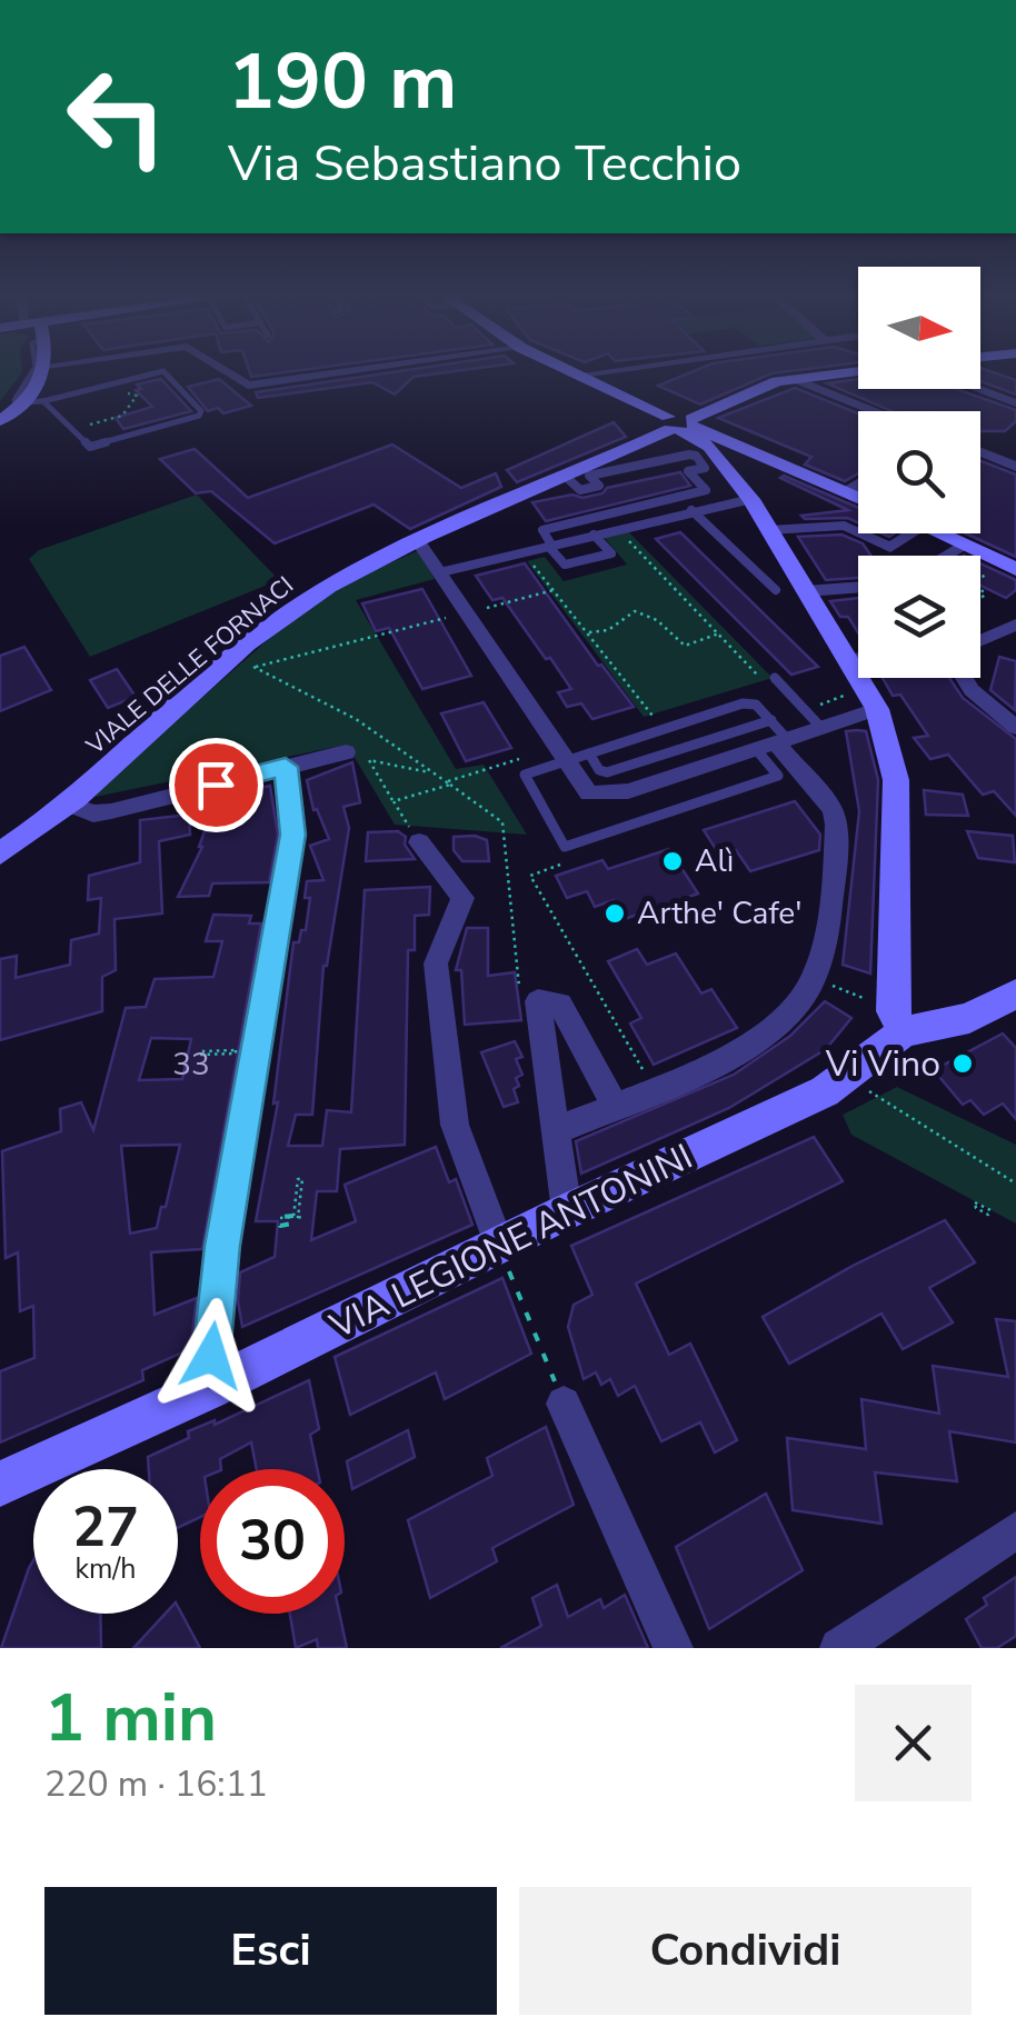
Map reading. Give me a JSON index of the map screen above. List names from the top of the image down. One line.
{"streets":{"street":["VIALE DELLE FORNACI","VIA LEGIONE ANTONINI"]},"places":["Alì","Arthe' Cafe'","Vi Vino"],"house_numbers":["33"],"north":"right","page":{"turn":["190 m","Via Sebastiano Tecchio"],"speed":"27 km/h","limit":"30","heading":["1 min","220 m · 16:11"],"buttons":["Esci","Condividi"]}}
